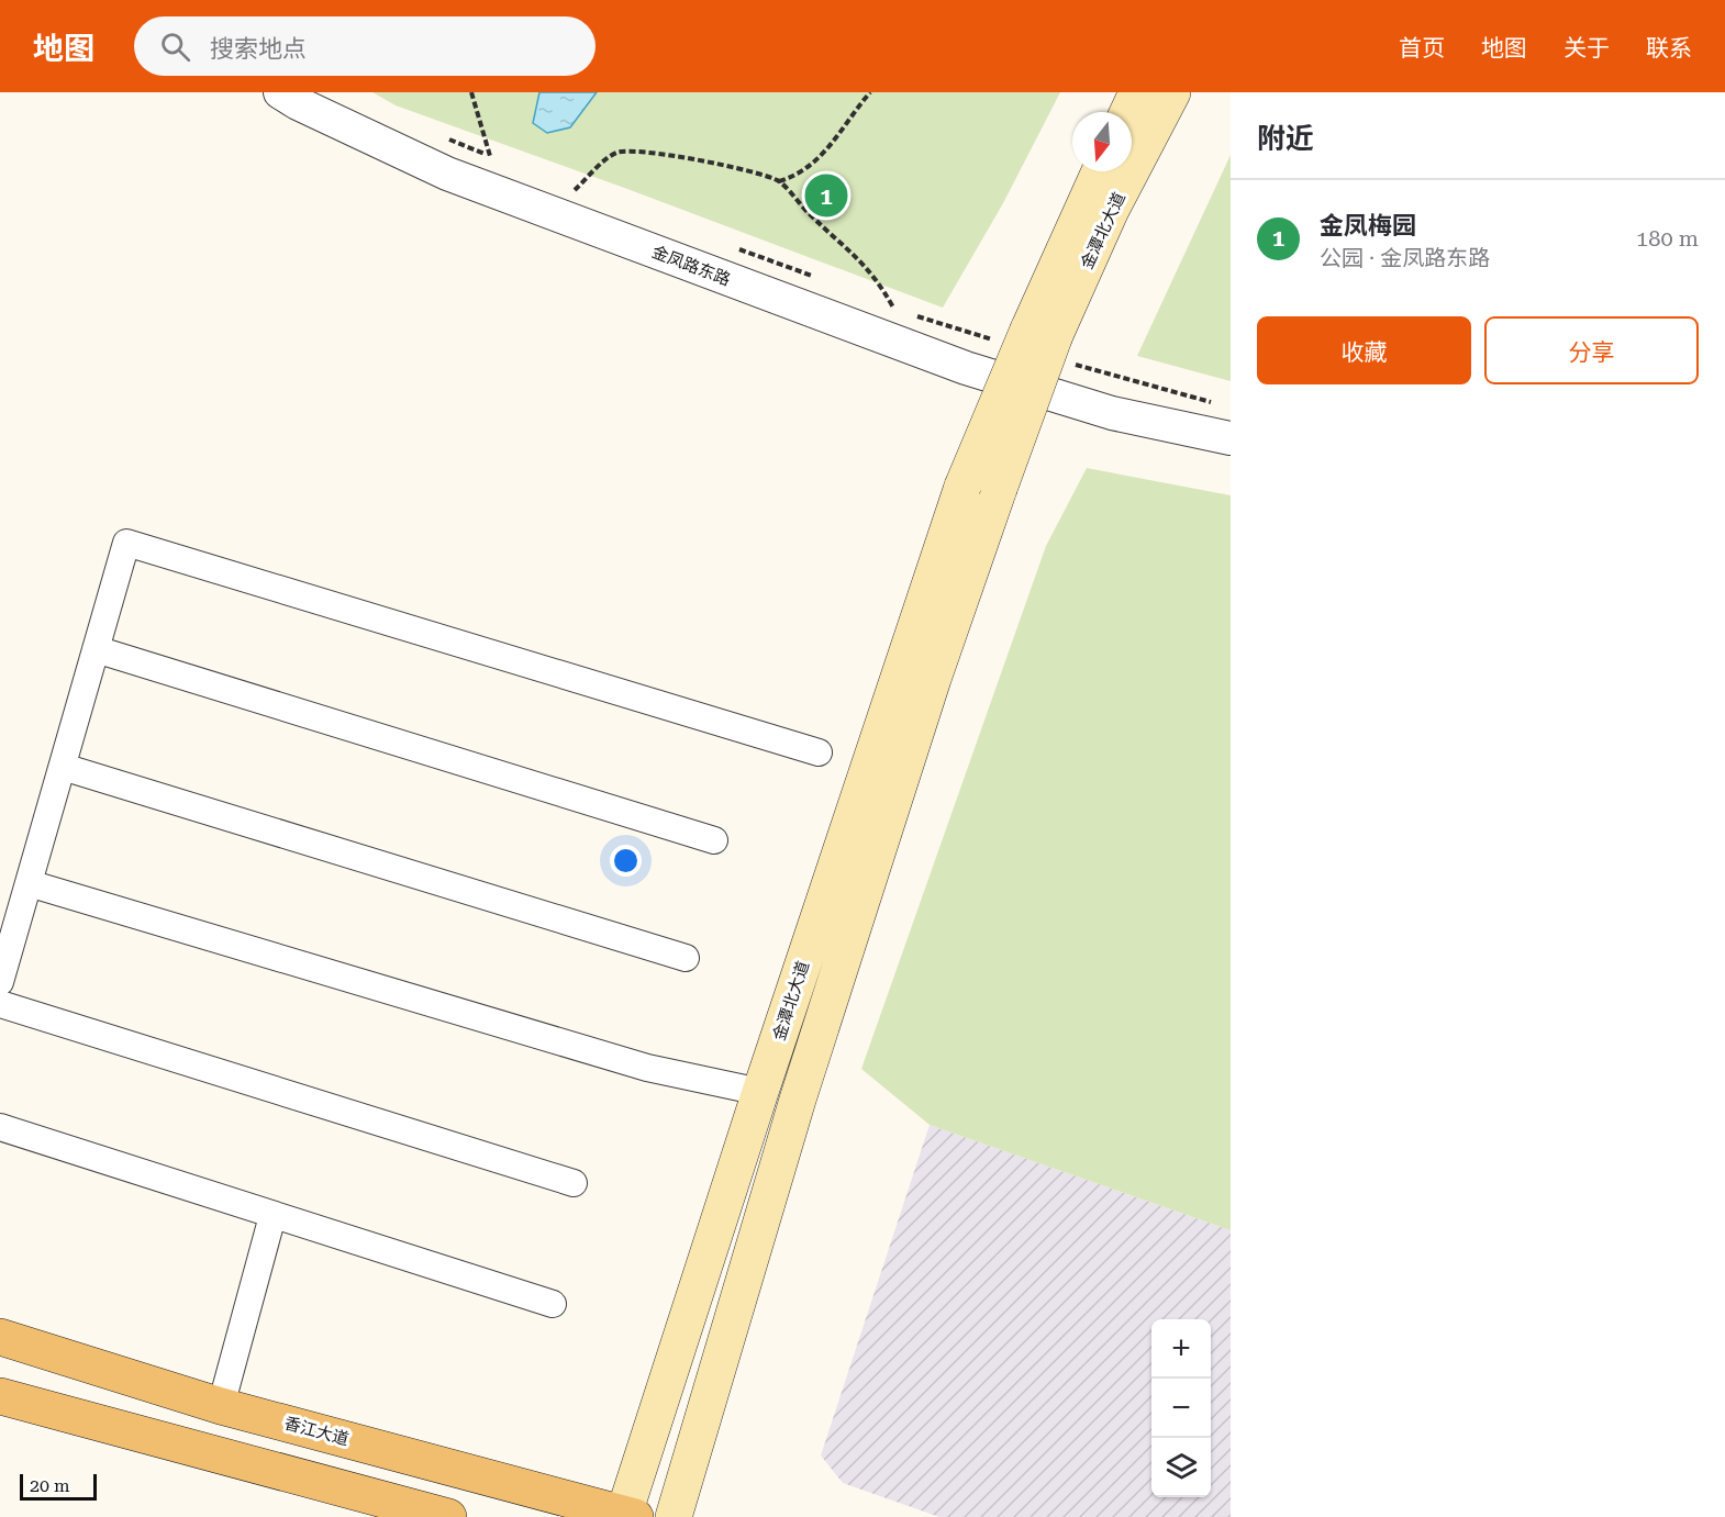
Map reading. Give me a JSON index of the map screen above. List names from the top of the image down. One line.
{"streets":{"main road":["金潭北大道","香江大道"],"street":["金凤路东路"]},"crossings":[["金潭北大道","香江大道"]],"scale_bar":"20 m","north":"bottom","page":{"header":"地图","search":"搜索地点","nav":["首页","地图","关于","联系"],"heading":"附近","pins":"1","list":[{"mark":"1","name":"金凤梅园","note":"公园 · 金凤路东路","value":"180 m"}],"buttons":["收藏","分享"],"map_buttons":["+","−"],"scale":"20 m"}}
